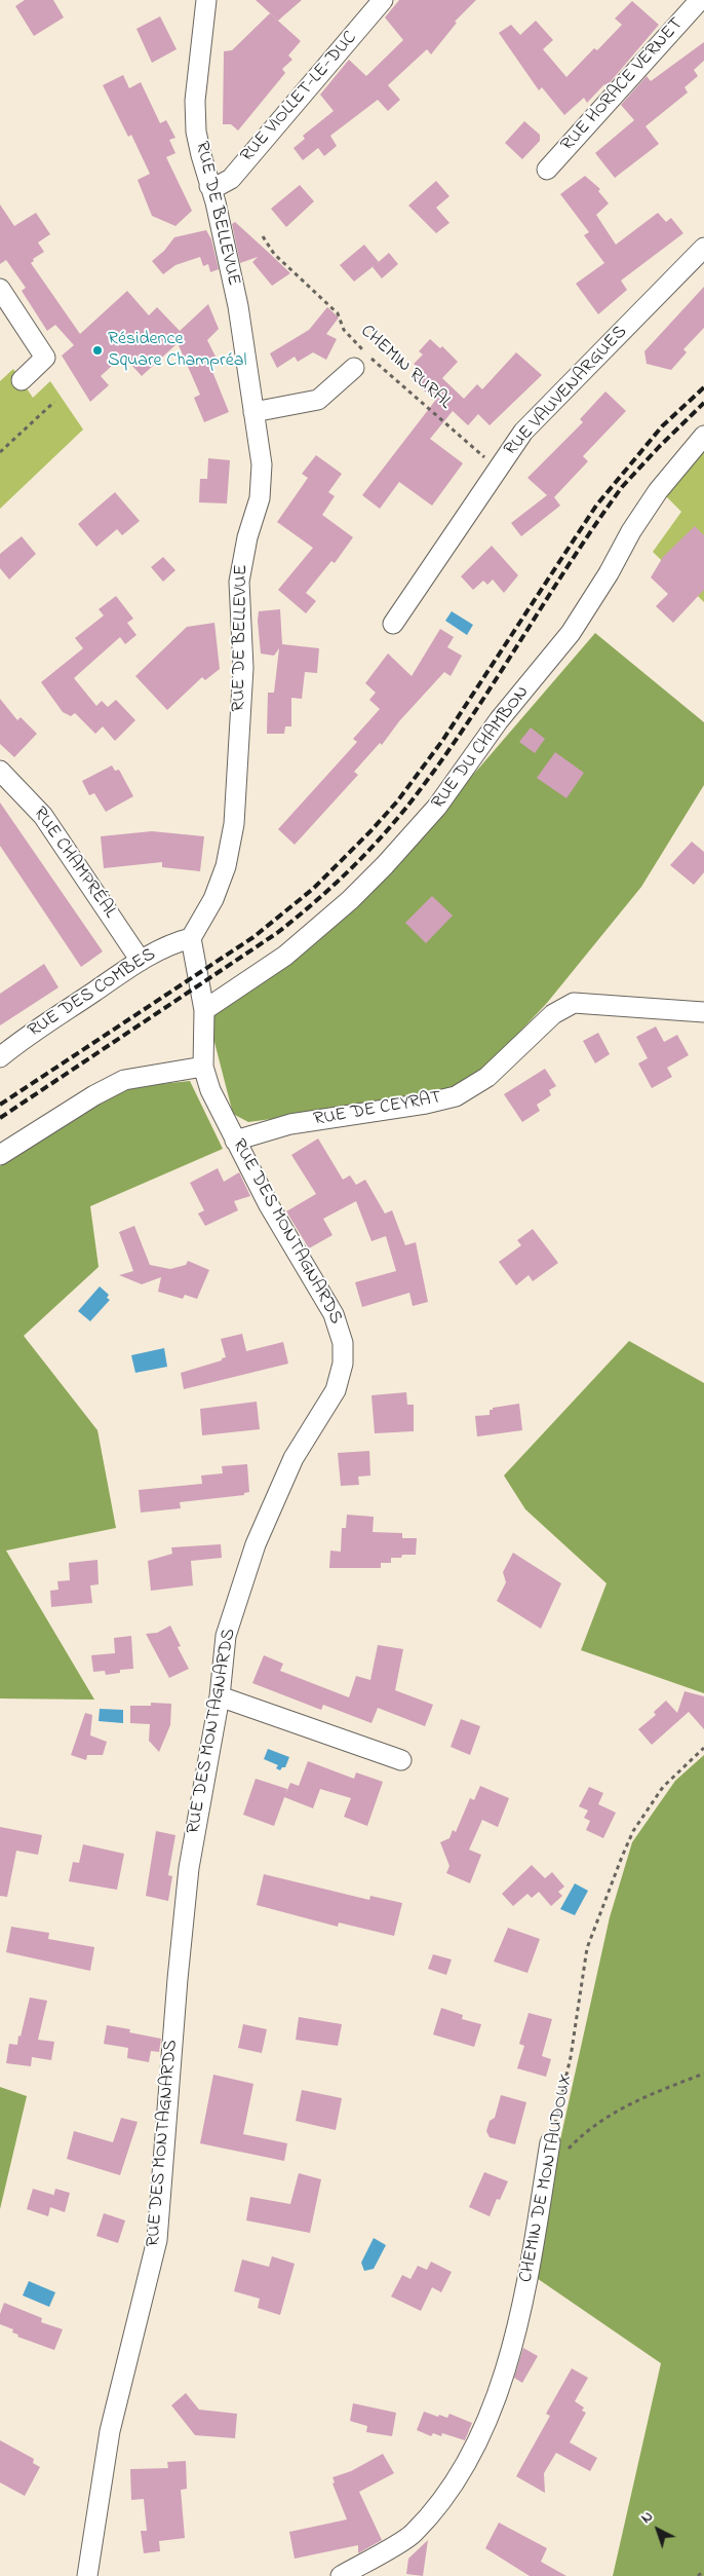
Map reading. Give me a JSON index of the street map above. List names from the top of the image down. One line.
{"streets":{"street":["RUE HORACE VERNET","RUE VIOLLET-LE-DUC","RUE DE BELLEVUE","RUE VAUVENARGUES","RUE DU CHAMBON","RUE CHAMPRÉAL","RUE DES COMBES","RUE DE CEYRAT","RUE DES MONTAGNARDS","CHEMIN DE MONTAUDOUX"],"path":["CHEMIN RURAL"]},"crossings":[["RUE VIOLLET-LE-DUC","RUE DE BELLEVUE"],["RUE DE BELLEVUE","RUE DES COMBES"],["RUE DE BELLEVUE","RUE DES MONTAGNARDS"],["CHEMIN RURAL","RUE VAUVENARGUES"],["RUE DU CHAMBON","RUE DES MONTAGNARDS"],["RUE CHAMPRÉAL","RUE DES COMBES"],["RUE DES COMBES","RUE DES MONTAGNARDS"],["RUE DE CEYRAT","RUE DES MONTAGNARDS"]],"places":["Résidence Square Champréal"],"north":"top left"}
